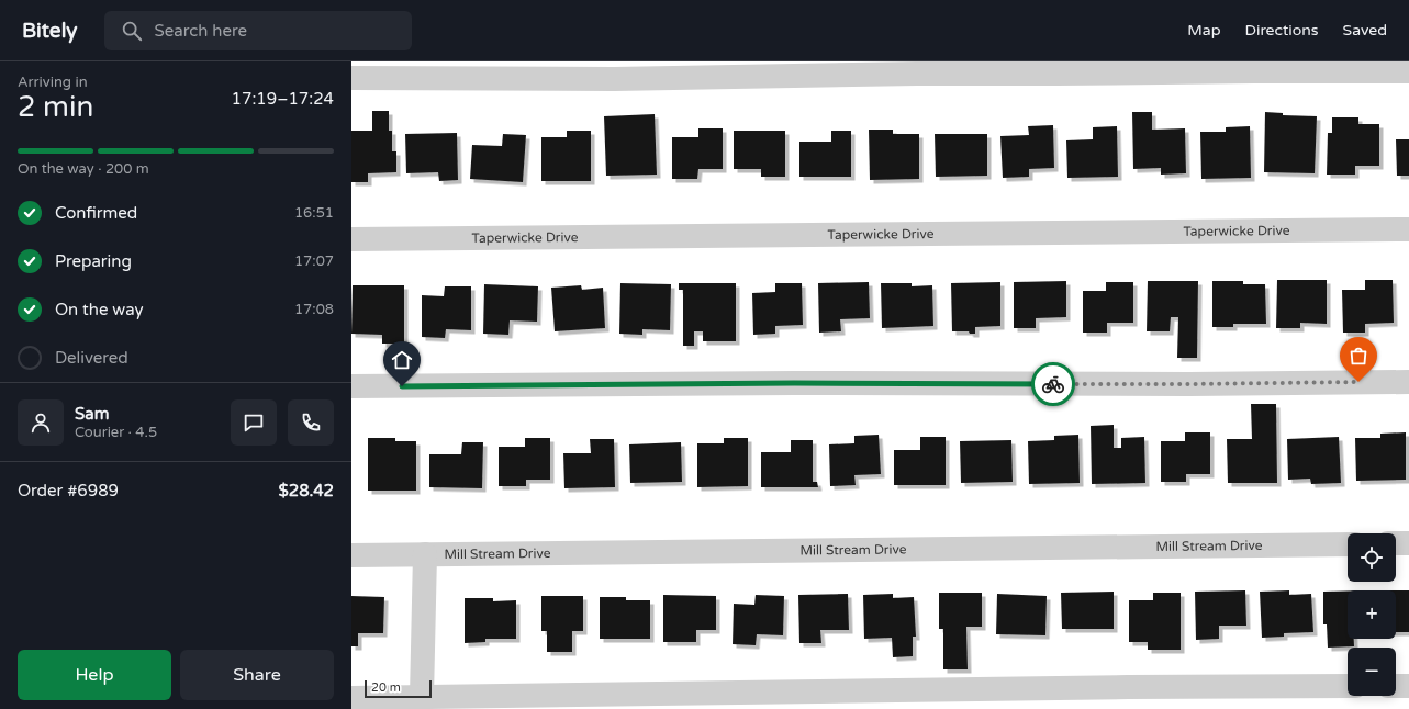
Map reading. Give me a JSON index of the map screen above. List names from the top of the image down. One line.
{"streets":{"street":["Taperwicke Drive","Mill Stream Drive"]},"scale_bar":"20 m","page":{"header":"Bitely","search":"Search here","nav":["Map","Directions","Saved"],"heading":["2 min","Arriving in","17:19–17:24"],"panel":["Sam","Courier · 4.5","Order #6989","$28.42"],"bar":"On the way · 200 m","list":[["Confirmed","16:51"],["Preparing","17:07"],["On the way","17:08"],"Delivered"],"map_buttons":["+","−"],"buttons":["Help","Share"],"scale":"20 m"}}
